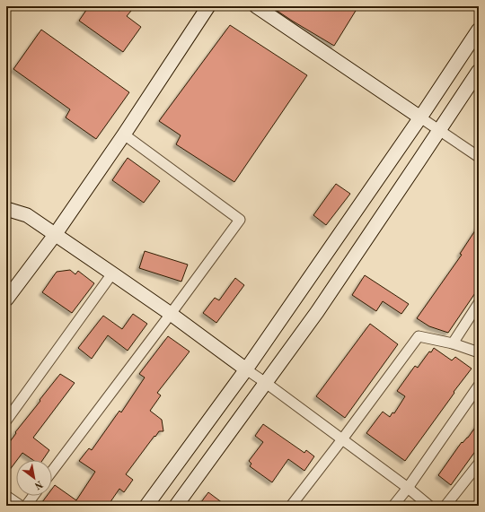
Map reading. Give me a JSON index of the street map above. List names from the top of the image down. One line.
{"north":"bottom right"}
